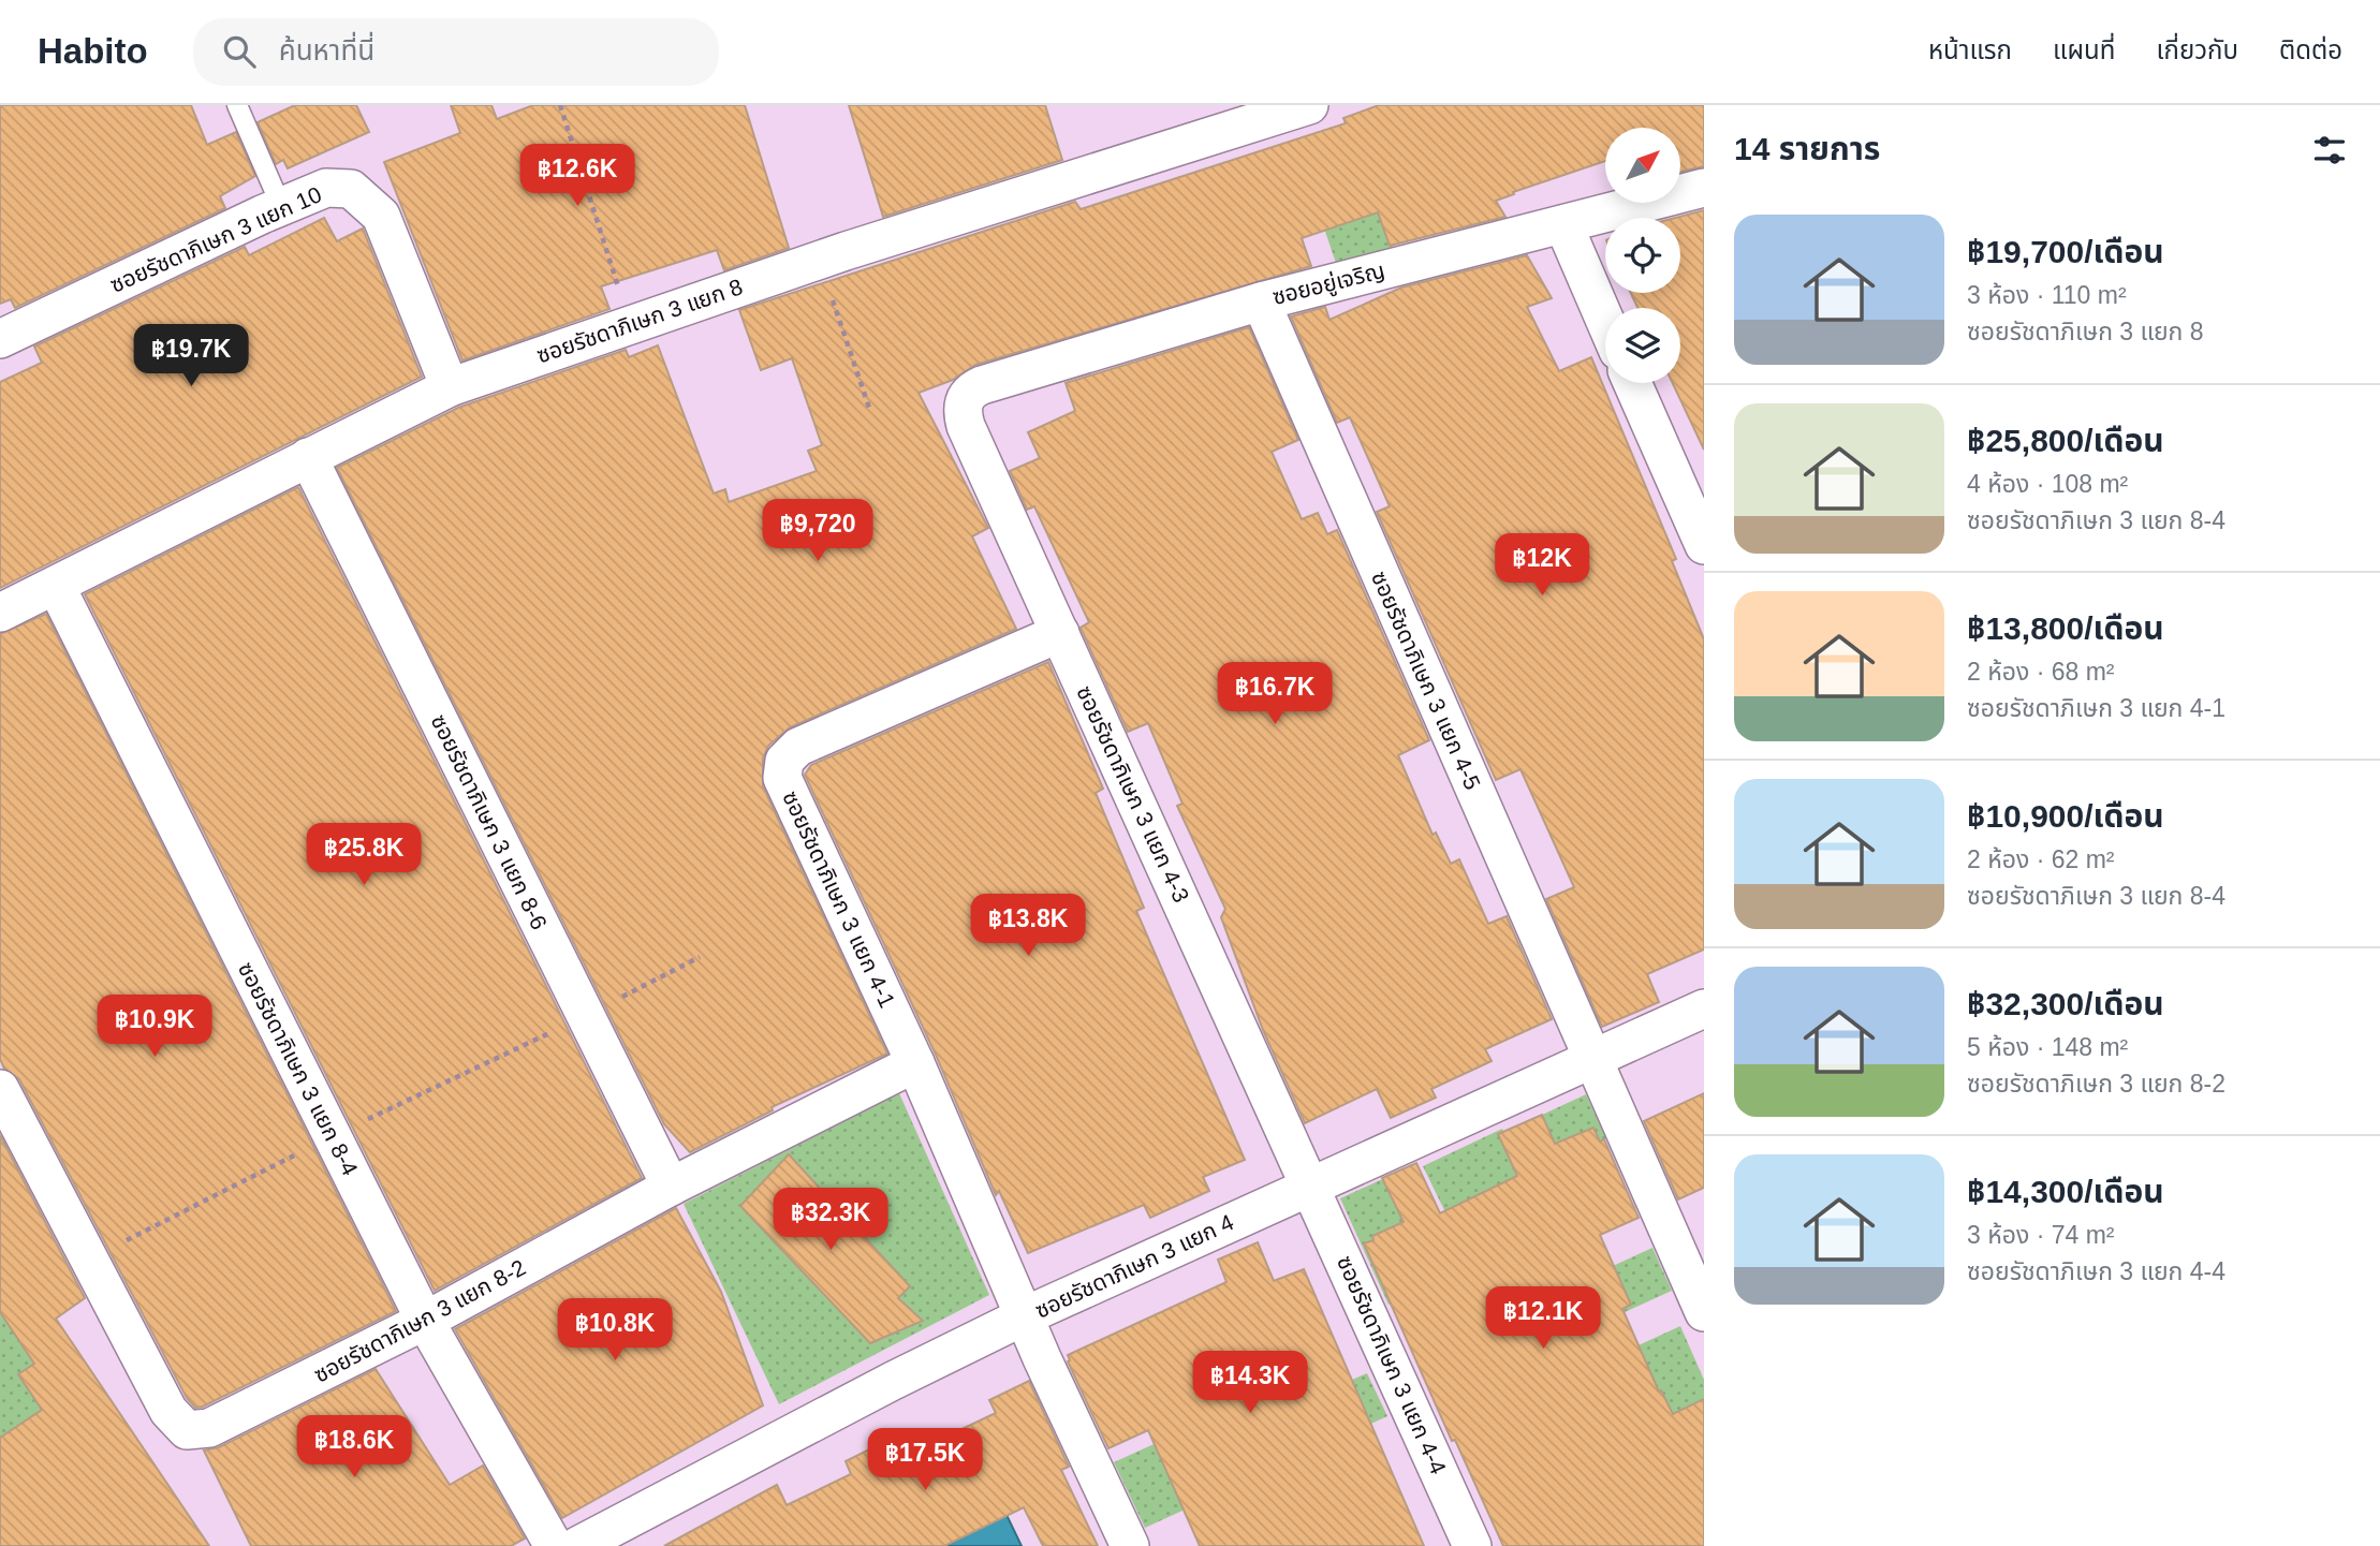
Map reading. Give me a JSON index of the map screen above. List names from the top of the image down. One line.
{"streets":{"street":["ซอยรัชดาภิเษก 3 แยก 10","ซอยอยู่เจริญ","ซอยรัชดาภิเษก 3 แยก 8","ซอยรัชดาภิเษก 3 แยก 4-5","ซอยรัชดาภิเษก 3 แยก 4-3","ซอยรัชดาภิเษก 3 แยก 8-6","ซอยรัชดาภิเษก 3 แยก 4-1","ซอยรัชดาภิเษก 3 แยก 8-4","ซอยรัชดาภิเษก 3 แยก 4","ซอยรัชดาภิเษก 3 แยก 8-2","ซอยรัชดาภิเษก 3 แยก 4-4"]},"crossings":[["ซอยรัชดาภิเษก 3 แยก 10","ซอยรัชดาภิเษก 3 แยก 8"],["ซอยอยู่เจริญ","ซอยรัชดาภิเษก 3 แยก 4-5"],["ซอยอยู่เจริญ","ซอยรัชดาภิเษก 3 แยก 4-3"],["ซอยรัชดาภิเษก 3 แยก 8","ซอยรัชดาภิเษก 3 แยก 8-6"],["ซอยรัชดาภิเษก 3 แยก 8","ซอยรัชดาภิเษก 3 แยก 8-4"],["ซอยรัชดาภิเษก 3 แยก 4-5","ซอยรัชดาภิเษก 3 แยก 4"],["ซอยรัชดาภิเษก 3 แยก 4-3","ซอยรัชดาภิเษก 3 แยก 4-1"],["ซอยรัชดาภิเษก 3 แยก 4-3","ซอยรัชดาภิเษก 3 แยก 4"],["ซอยรัชดาภิเษก 3 แยก 4-3","ซอยรัชดาภิเษก 3 แยก 4-4"],["ซอยรัชดาภิเษก 3 แยก 8-6","ซอยรัชดาภิเษก 3 แยก 8-2"],["ซอยรัชดาภิเษก 3 แยก 4-1","ซอยรัชดาภิเษก 3 แยก 4"],["ซอยรัชดาภิเษก 3 แยก 4-1","ซอยรัชดาภิเษก 3 แยก 8-2"],["ซอยรัชดาภิเษก 3 แยก 8-4","ซอยรัชดาภิเษก 3 แยก 8-2"],["ซอยรัชดาภิเษก 3 แยก 4","ซอยรัชดาภิเษก 3 แยก 4-4"]],"north":"top right","page":{"header":"Habito","search":"ค้นหาที่นี่","nav":["หน้าแรก","แผนที่","เกี่ยวกับ","ติดต่อ"],"heading":"14 รายการ","price":["฿12.6K","฿19.7K","฿9,720","฿12K","฿16.7K","฿25.8K","฿13.8K","฿10.9K","฿32.3K","฿12.1K","฿10.8K","฿14.3K","฿18.6K","฿17.5K"],"list":[{"name":"฿19,700/เดือน","note":"3 ห้อง · 110 m² · ซอยรัชดาภิเษก 3 แยก 8"},{"name":"฿25,800/เดือน","note":"4 ห้อง · 108 m² · ซอยรัชดาภิเษก 3 แยก 8-4"},{"name":"฿13,800/เดือน","note":"2 ห้อง · 68 m² · ซอยรัชดาภิเษก 3 แยก 4-1"},{"name":"฿10,900/เดือน","note":"2 ห้อง · 62 m² · ซอยรัชดาภิเษก 3 แยก 8-4"},{"name":"฿32,300/เดือน","note":"5 ห้อง · 148 m² · ซอยรัชดาภิเษก 3 แยก 8-2"},{"name":"฿14,300/เดือน","note":"3 ห้อง · 74 m² · ซอยรัชดาภิเษก 3 แยก 4-4"}]}}
